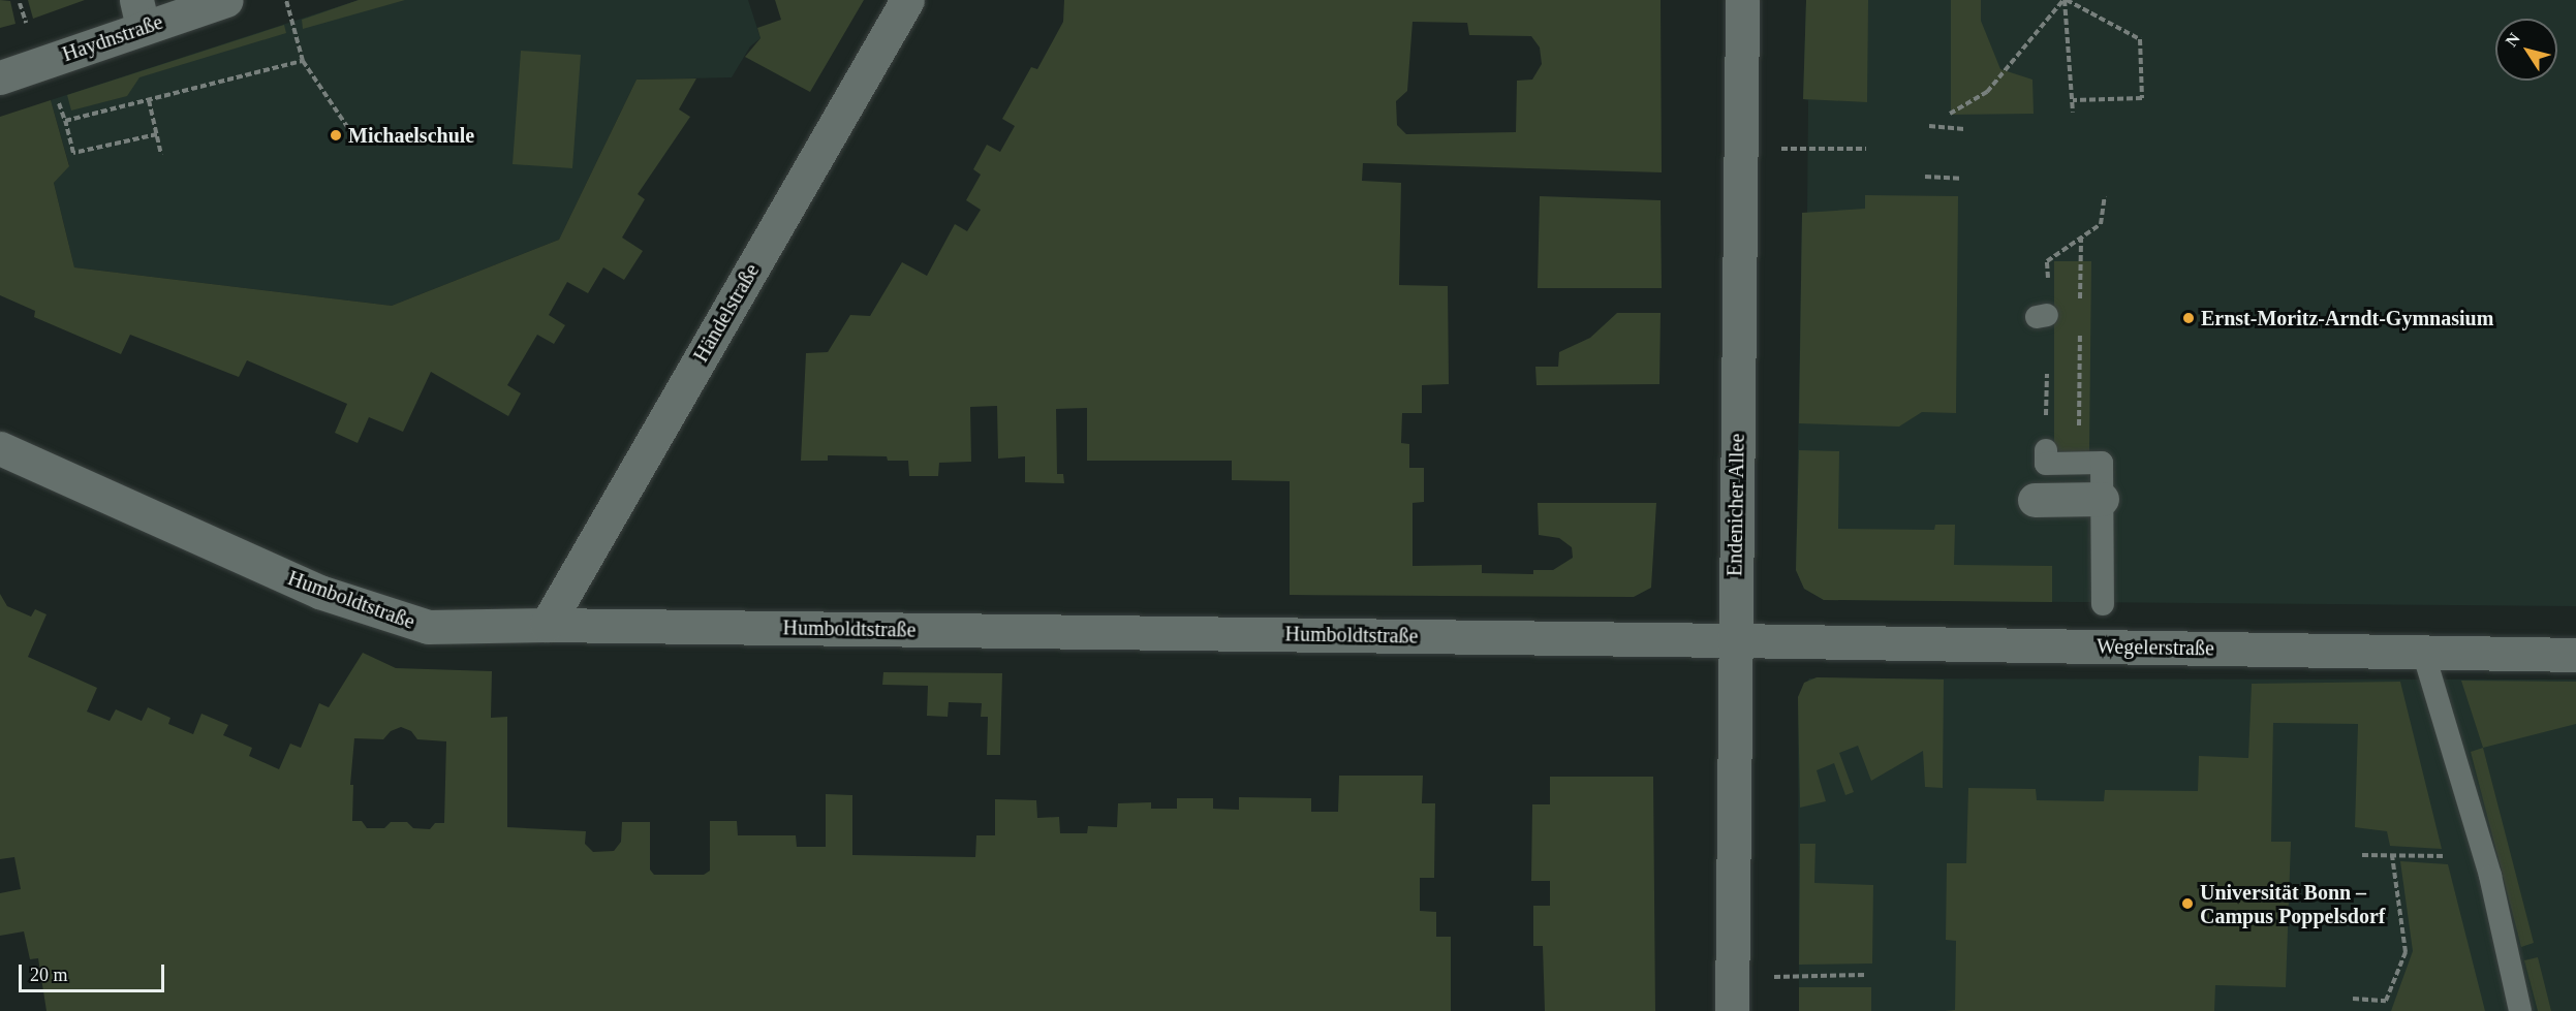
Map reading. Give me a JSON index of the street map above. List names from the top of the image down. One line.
{"streets":{"street":["Haydnstraße","Händelstraße","Endenicher Allee","Humboldtstraße","Wegelerstraße"]},"crossings":[["Händelstraße","Humboldtstraße"],["Endenicher Allee","Humboldtstraße"],["Endenicher Allee","Wegelerstraße"],["Humboldtstraße","Wegelerstraße"]],"places":["Michaelschule","Ernst-Moritz-Arndt-Gymnasium","Universität Bonn – Campus Poppelsdorf"],"scale_bar":"20 m","north":"top left"}
